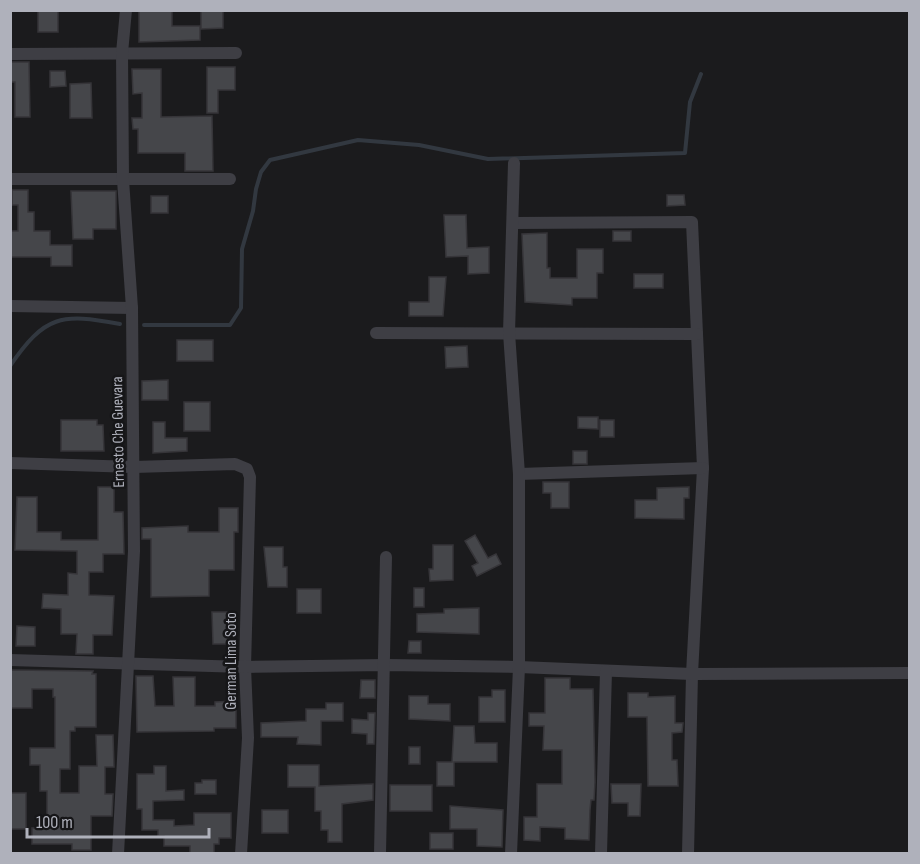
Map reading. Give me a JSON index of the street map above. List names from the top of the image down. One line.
{"streets":{"street":["Ernesto Che Guevara","German Lima Soto"]},"crossings":[["Ernesto Che Guevara","German Lima Soto"]],"scale_bar":"100 m"}
